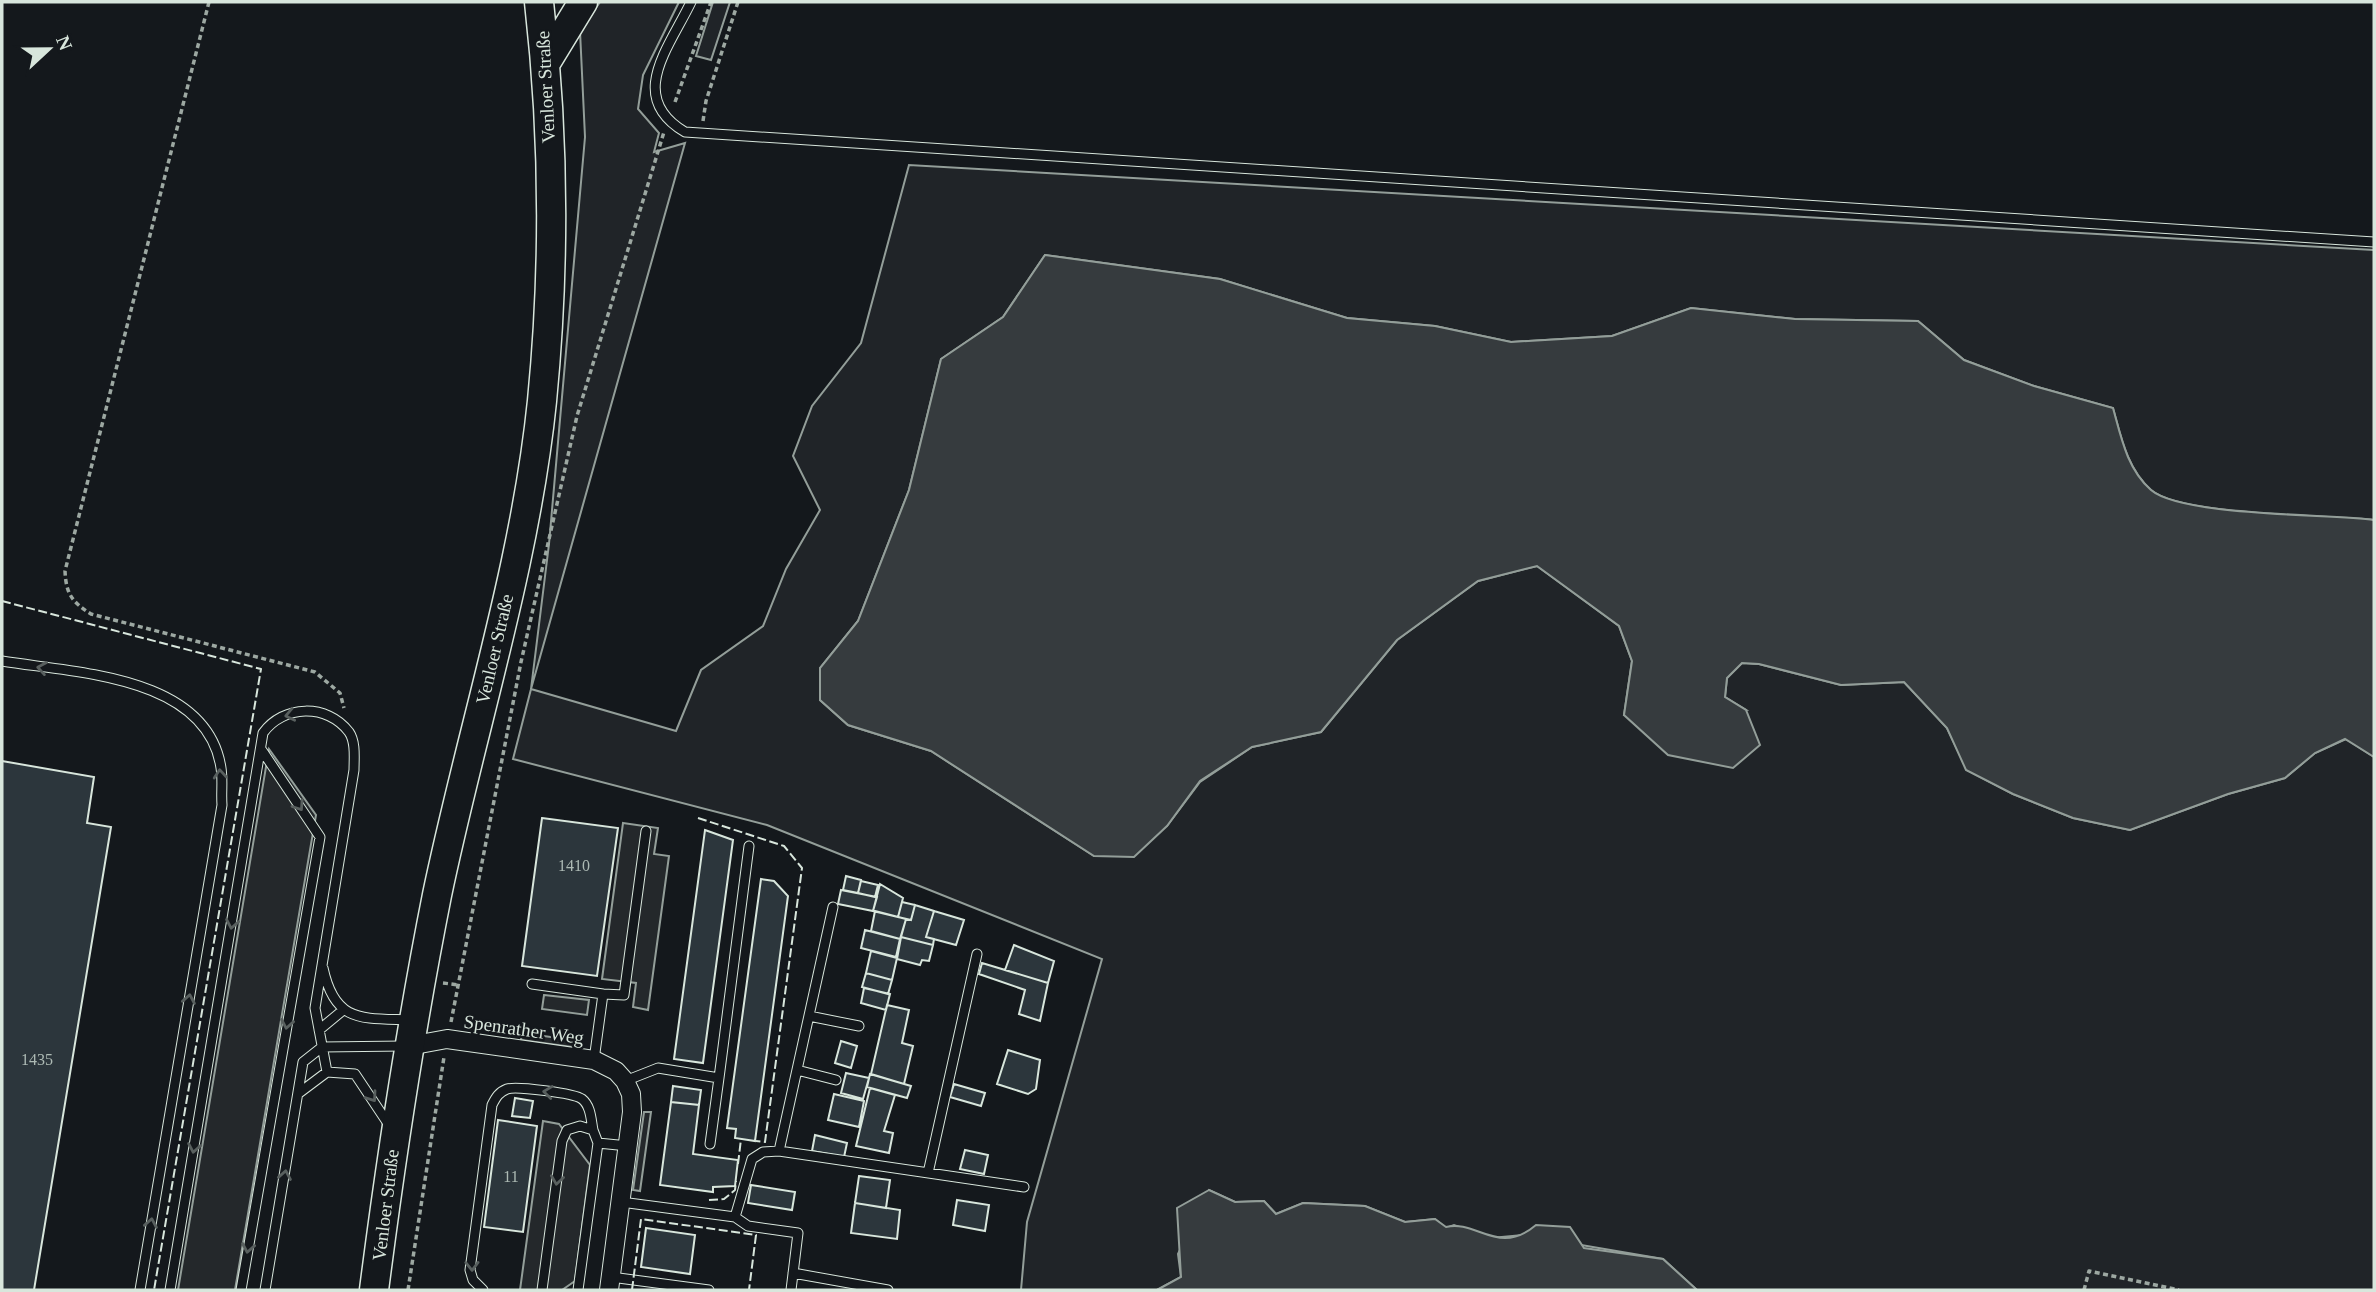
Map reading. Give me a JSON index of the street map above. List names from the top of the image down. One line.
{"streets":{"main road":["Venloer Straße"],"street":["Spenrather Weg"]},"crossings":[["Venloer Straße","Spenrather Weg"]],"house_numbers":["1410","1435","11"],"north":"right"}
